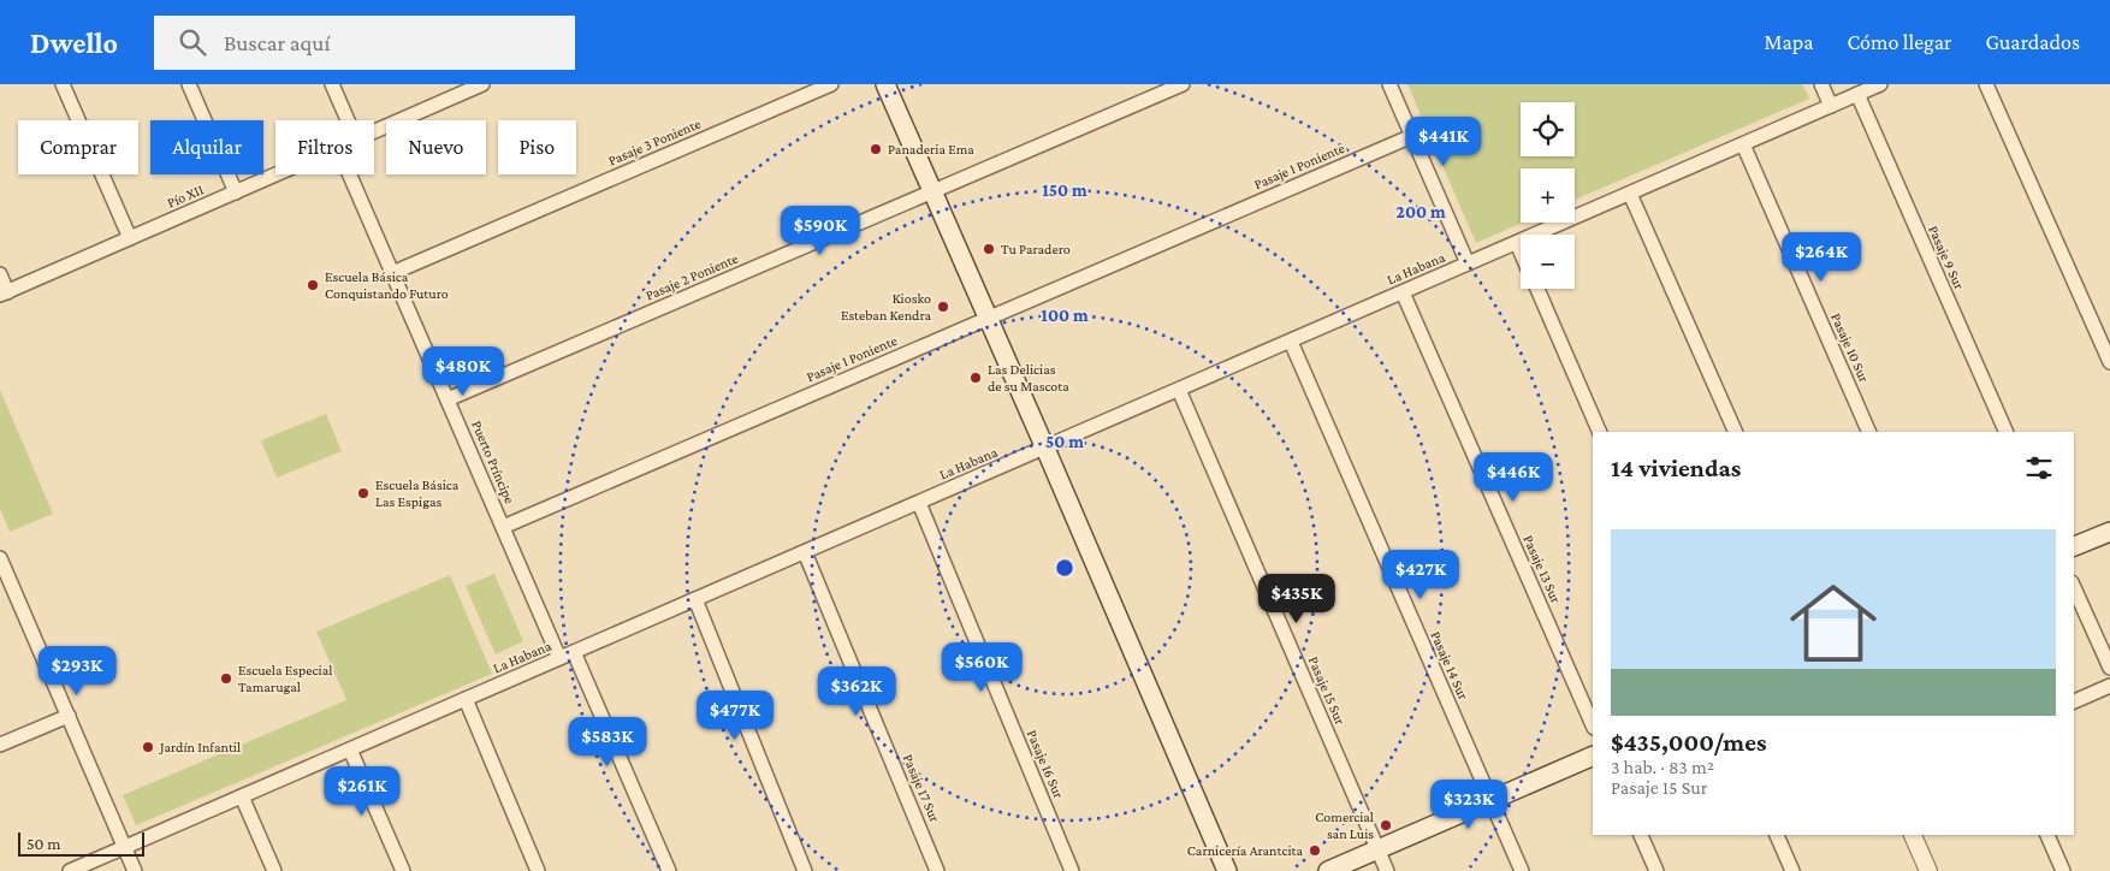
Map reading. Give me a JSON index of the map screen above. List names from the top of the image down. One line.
{"streets":{"street":["Pasaje 3 Poniente","Pasaje 1 Poniente","Pío XII","Pasaje 9 Sur","La Habana","Pasaje 2 Poniente","Pasaje 10 Sur","Puerto Príncipe","Pasaje 13 Sur","Pasaje 14 Sur","Pasaje 15 Sur","Pasaje 16 Sur","Pasaje 17 Sur"]},"crossings":[["Pasaje 3 Poniente","Puerto Príncipe"],["Pasaje 1 Poniente","Puerto Príncipe"],["Pasaje 9 Sur","La Habana"],["La Habana","Pasaje 10 Sur"],["La Habana","Puerto Príncipe"],["La Habana","Pasaje 13 Sur"],["La Habana","Pasaje 14 Sur"],["La Habana","Pasaje 15 Sur"],["La Habana","Pasaje 16 Sur"],["La Habana","Pasaje 17 Sur"],["Pasaje 2 Poniente","Puerto Príncipe"]],"places":["Panaderia Ema","Tu Paradero","Escuela Básica Conquistando Futuro","Kiosko Esteban Kendra","Las Delicias de su Mascota","Escuela Básica Las Espigas","Escuela Especial Tamarugal","Jardín Infantil","Comercial san Luis","Carnicería Arantcita"],"scale_bar":"50 m","page":{"header":"Dwello","search":"Buscar aquí","nav":["Mapa","Cómo llegar","Guardados"],"map_buttons":["+","−"],"price":["$441K","$590K","$264K","$480K","$446K","$427K","$435K","$560K","$293K","$362K","$477K","$583K","$261K","$323K"],"chip":["Comprar","Alquilar","Filtros","Nuevo","Piso"],"heading":"14 viviendas","list":[{"name":"$435,000/mes","note":"3 hab. · 83 m² · Pasaje 15 Sur"}],"scale":"50 m"},"rings":["150 m","200 m","100 m","50 m"]}
